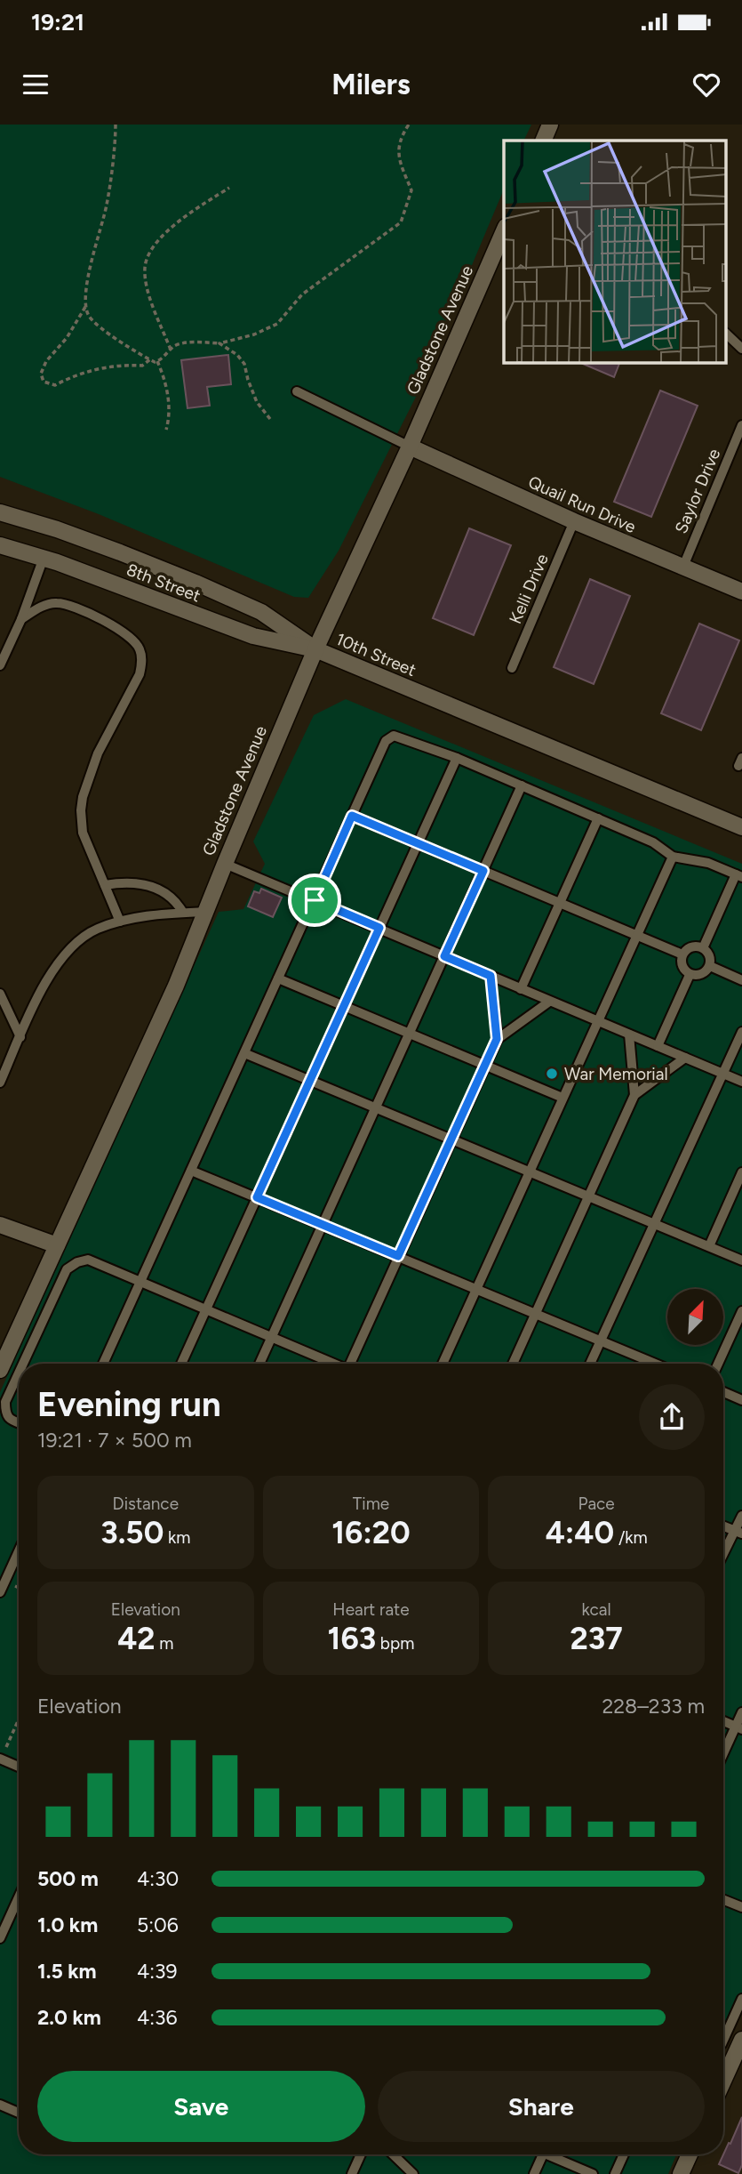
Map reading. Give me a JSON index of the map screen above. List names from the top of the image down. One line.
{"streets":{"street":["Gladstone Avenue","Quail Run Drive","8th Street","10th Street"],"lane":["Saylor Drive","Kelli Drive"]},"crossings":[["Gladstone Avenue","Quail Run Drive"],["Gladstone Avenue","8th Street"],["Gladstone Avenue","10th Street"],["Saylor Drive","Quail Run Drive"],["Quail Run Drive","Kelli Drive"],["8th Street","10th Street"]],"places":["War Memorial"],"north":"top right","page":{"status":"19:21","header":"Milers","heading":["Evening run","19:21 · 7 × 500 m"],"stats":[["Distance","3.50 km"],["Time","16:20"],["Pace","4:40 /km"],["Elevation","42 m"],["Heart rate","163 bpm"],["kcal","237"]],"chart":["Elevation","228–233 m"],"list":[{"name":"500 m","note":"4:30"},{"name":"1.0 km","note":"5:06"},{"name":"1.5 km","note":"4:39"},{"name":"2.0 km","note":"4:36"}],"buttons":["Save","Share"]}}
